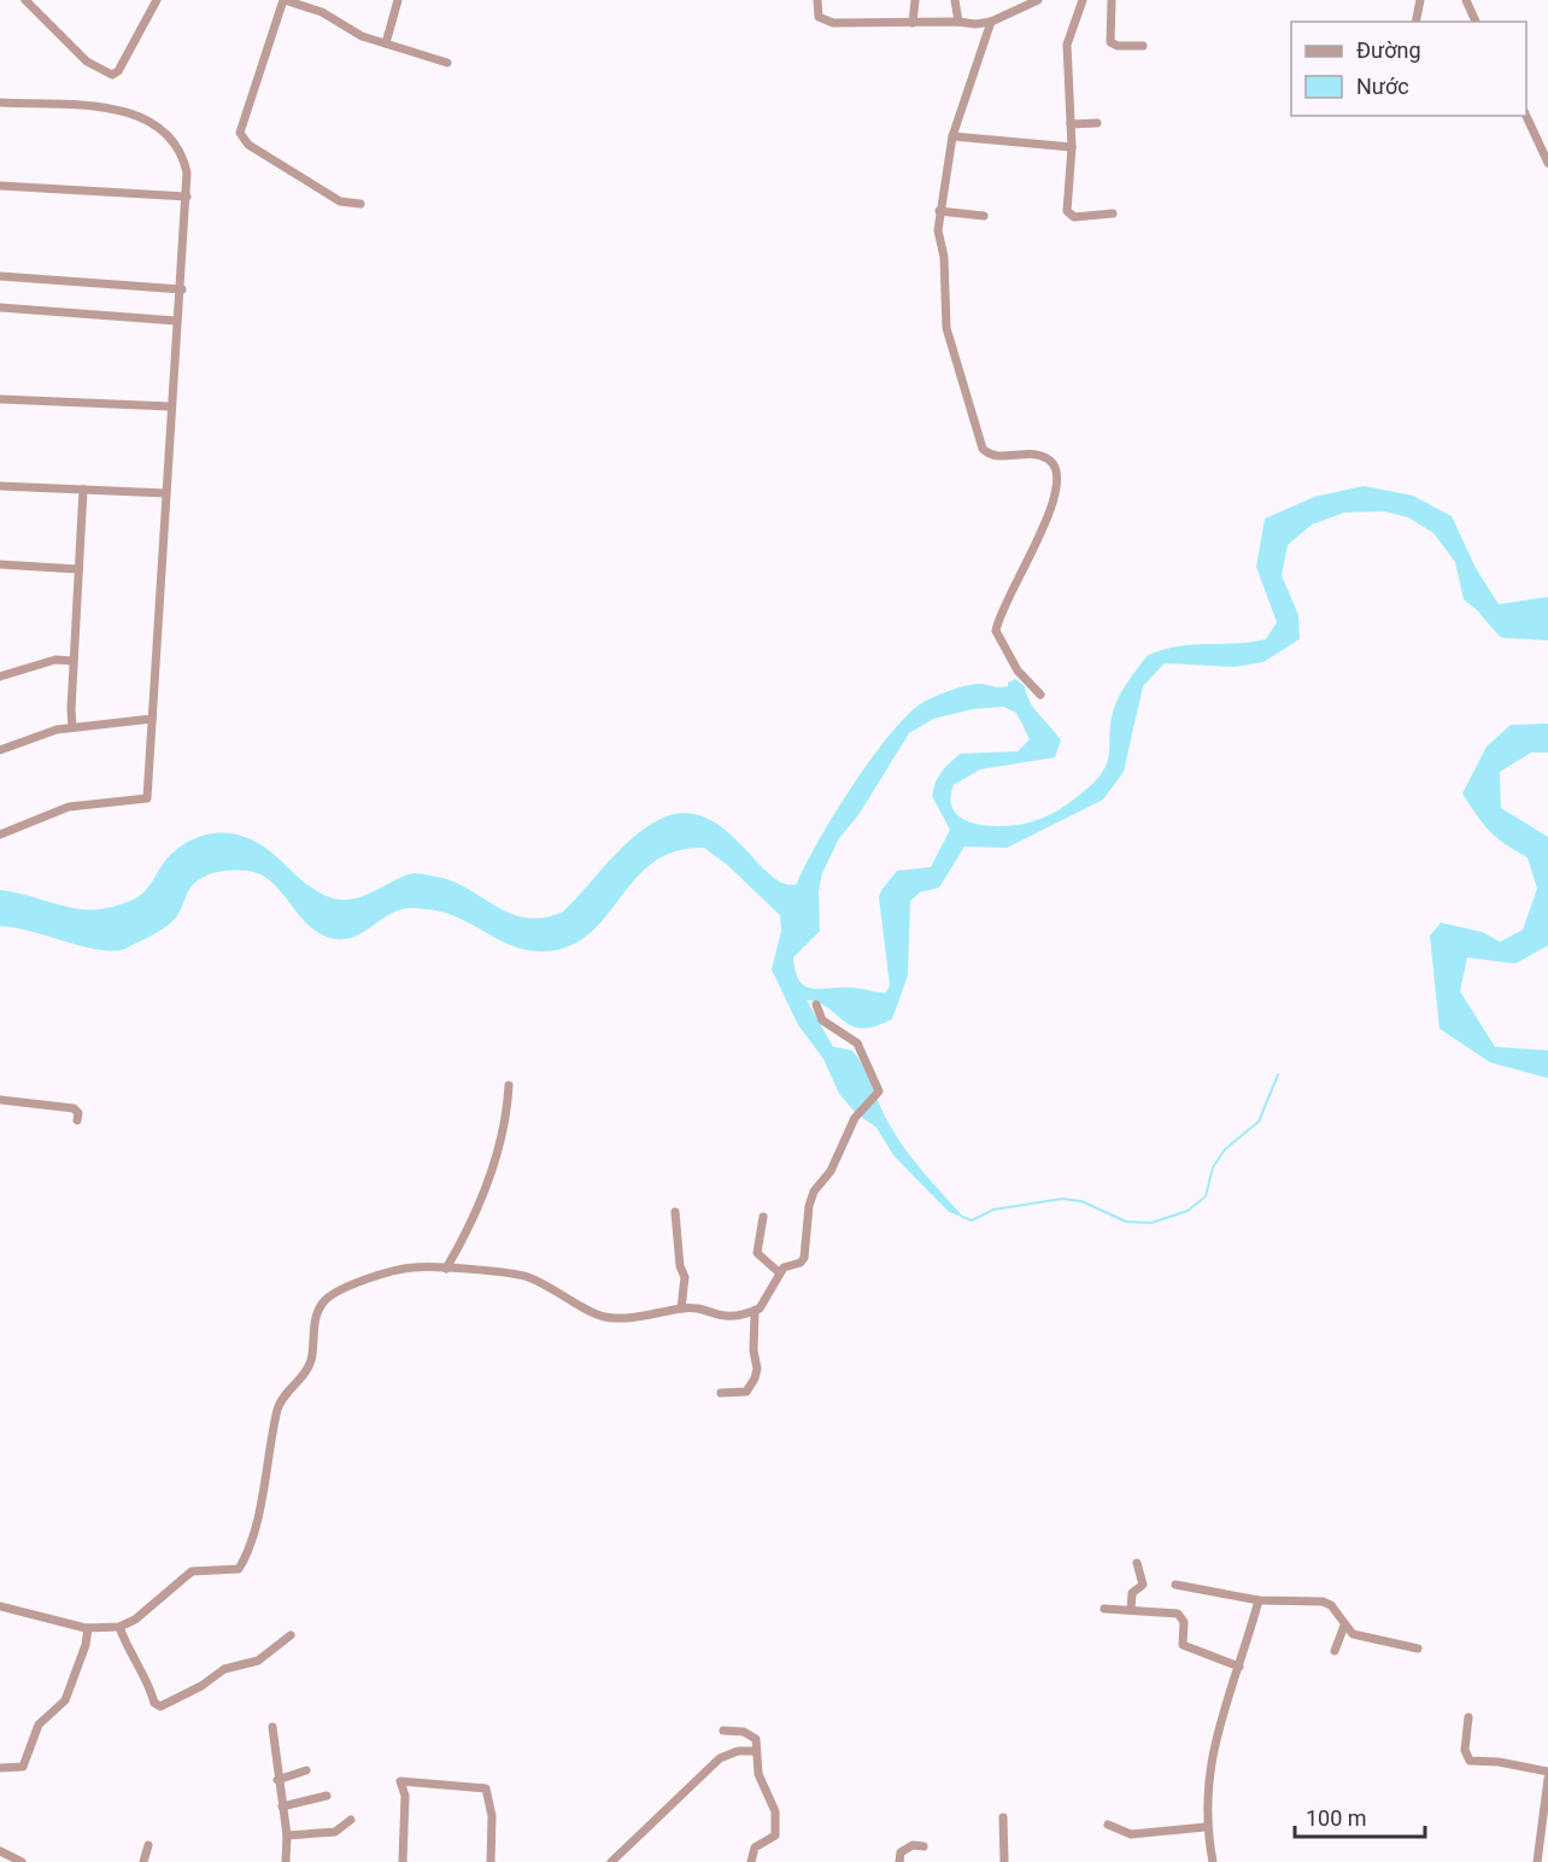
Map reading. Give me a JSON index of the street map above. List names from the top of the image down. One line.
{"legend":["Đường","Nước"],"scale_bar":"100 m"}
